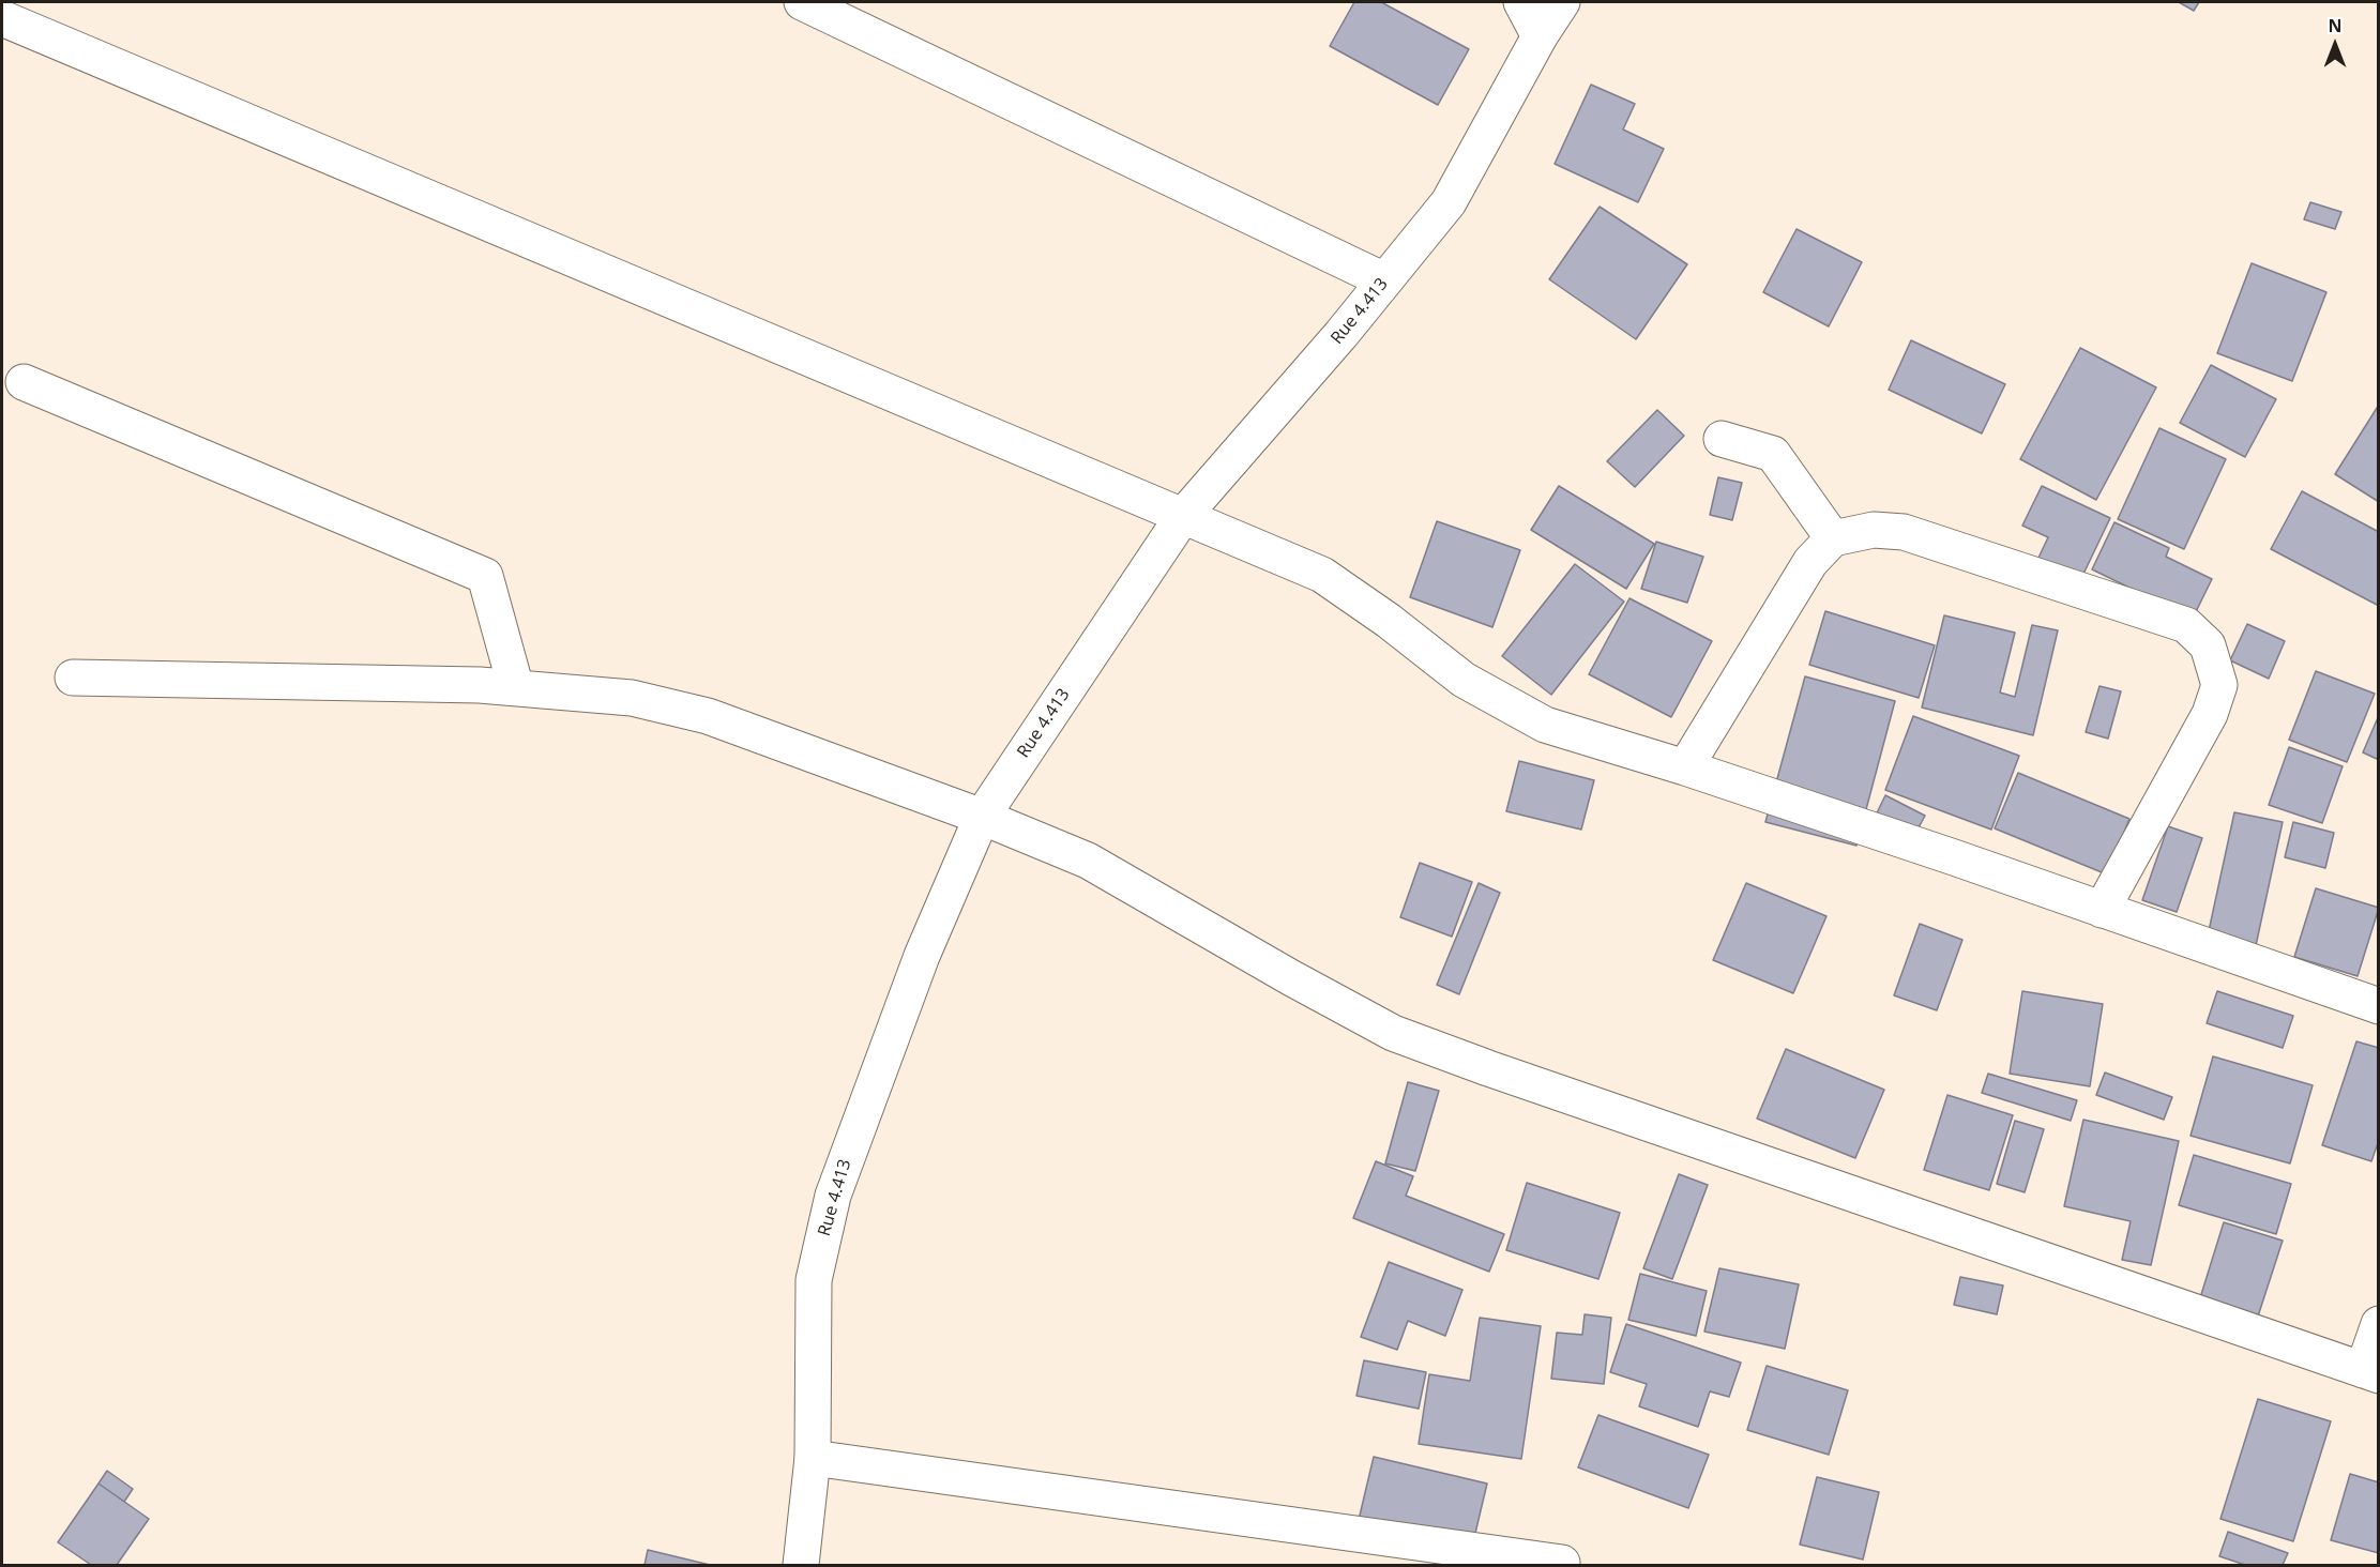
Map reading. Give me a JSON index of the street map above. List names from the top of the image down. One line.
{"streets":{"street":["Rue 4.413"]},"north":"top"}
